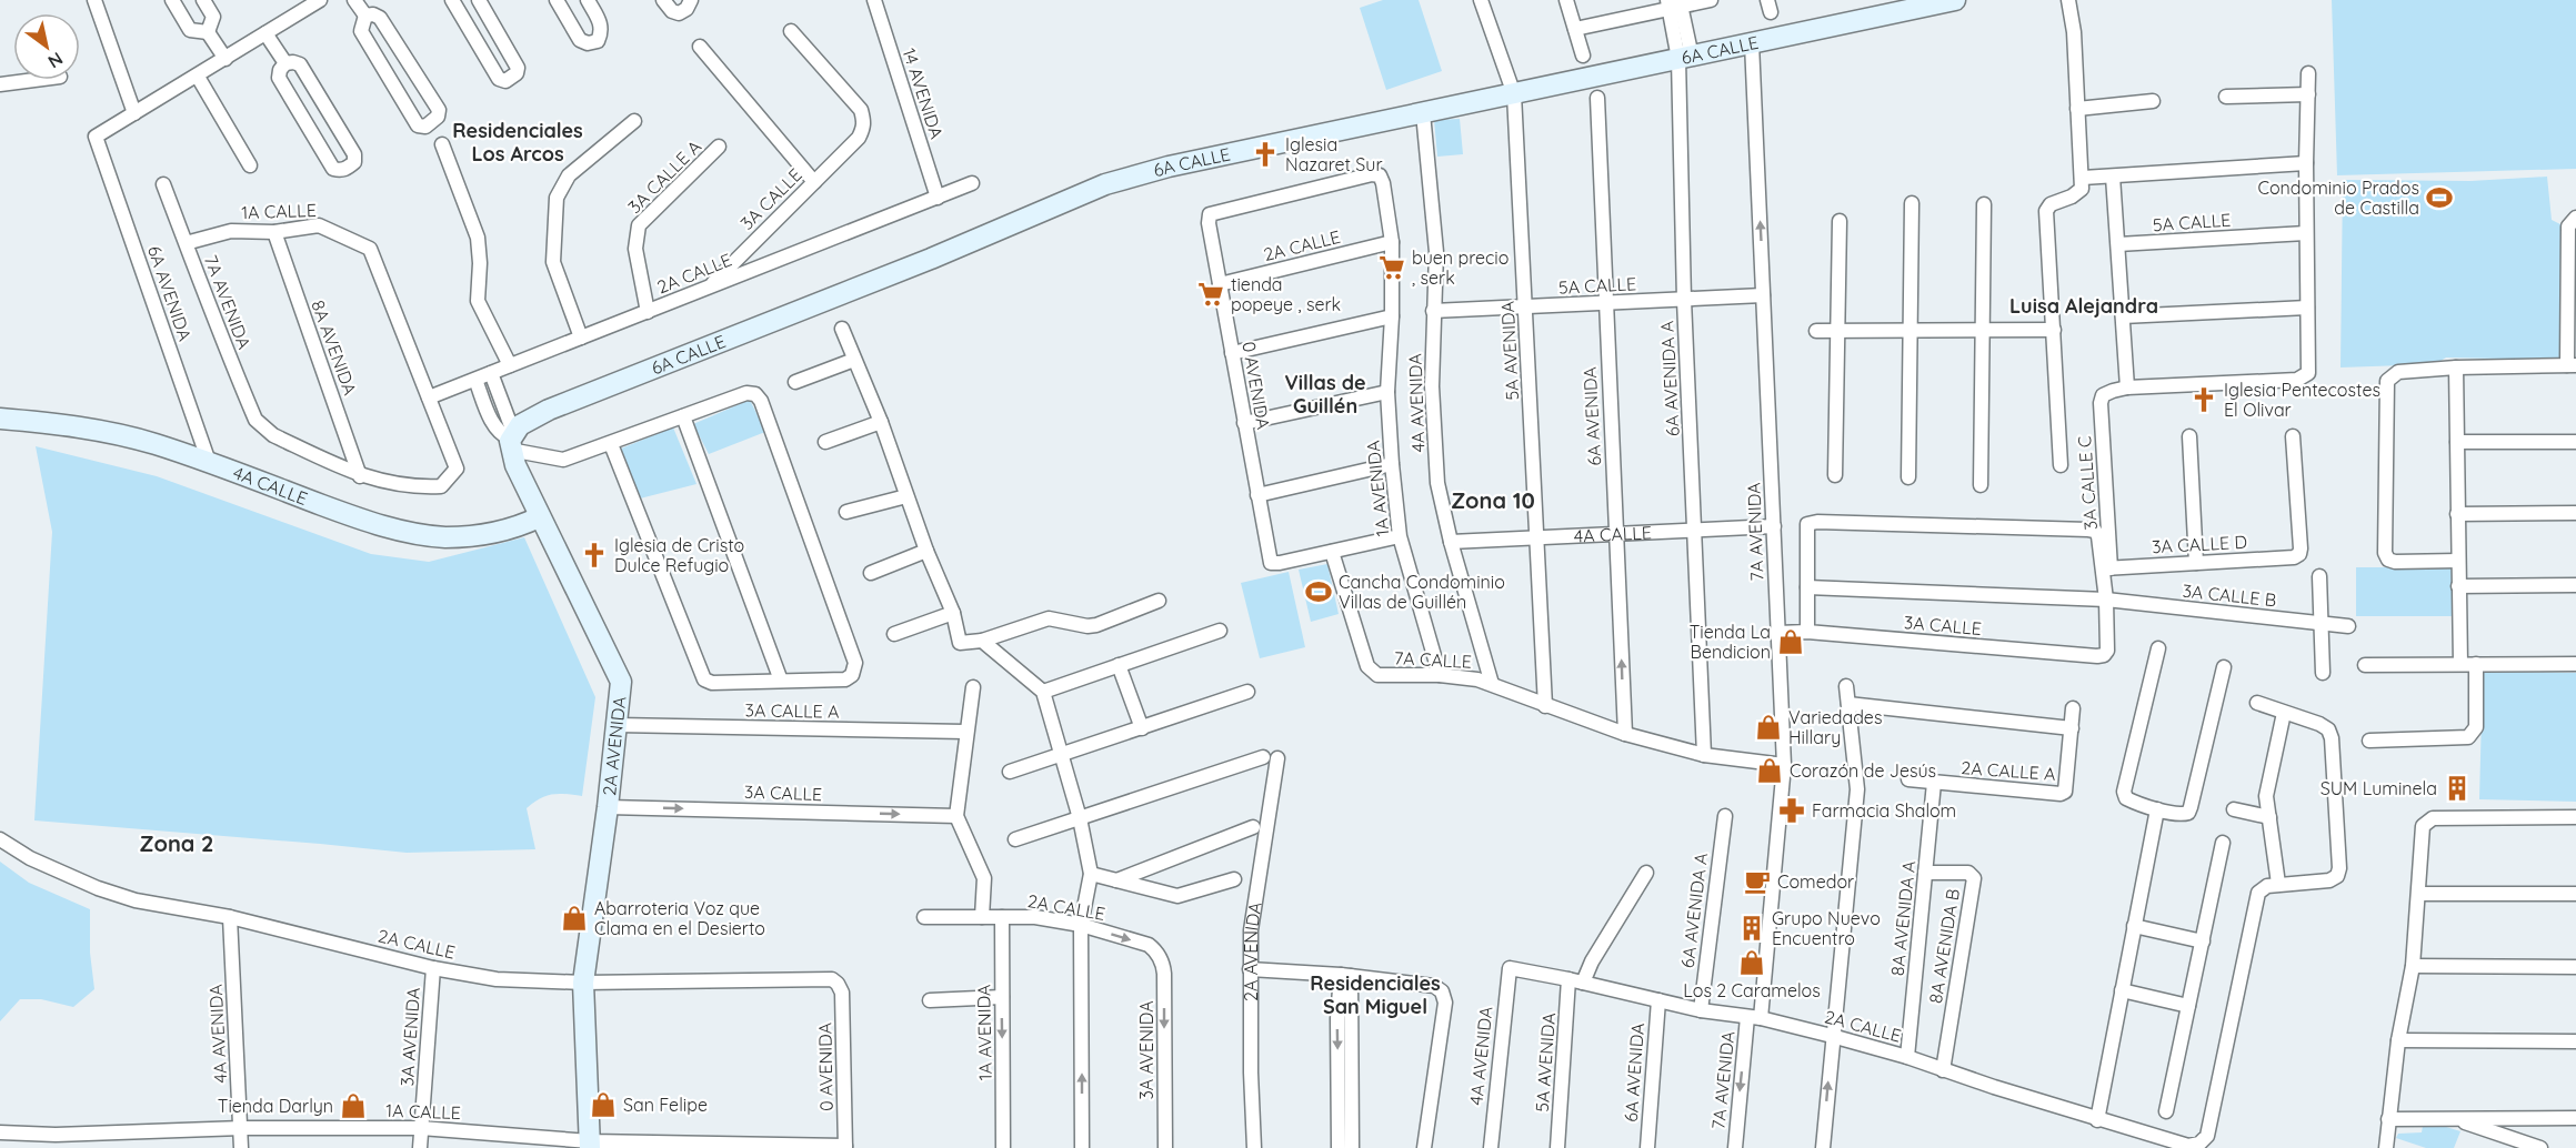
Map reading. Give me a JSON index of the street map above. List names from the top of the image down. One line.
{"streets":{"main road":["6A CALLE","4A CALLE","2A AVENIDA"],"street":["14 AVENIDA","3A CALLE A","3A CALLE","1A CALLE","5A CALLE","2A CALLE","6A AVENIDA","7A AVENIDA","8A AVENIDA","5A AVENIDA","6A AVENIDA A","0 AVENIDA","4A AVENIDA","3A CALLE C","1A AVENIDA","3A CALLE D","3A CALLE B","7A CALLE","2A CALLE A","8A AVENIDA A","8A AVENIDA B","3A AVENIDA"]},"crossings":[["6A CALLE","7A AVENIDA"],["6A CALLE","5A AVENIDA"],["6A CALLE","6A AVENIDA A"],["6A CALLE","4A AVENIDA"],["6A CALLE","2A AVENIDA"],["14 AVENIDA","2A CALLE"],["3A CALLE A","2A CALLE"],["3A CALLE A","2A AVENIDA"],["3A CALLE","2A CALLE"],["3A CALLE","7A AVENIDA"],["3A CALLE","3A CALLE B"],["3A CALLE","2A AVENIDA"],["1A CALLE","2A CALLE"],["1A CALLE","7A AVENIDA"],["1A CALLE","8A AVENIDA"],["1A CALLE","0 AVENIDA"],["1A CALLE","4A AVENIDA"],["1A CALLE","2A AVENIDA"],["1A CALLE","3A AVENIDA"],["5A CALLE","6A AVENIDA"],["5A CALLE","7A AVENIDA"],["5A CALLE","5A AVENIDA"],["5A CALLE","6A AVENIDA A"],["5A CALLE","4A AVENIDA"],["2A CALLE","6A AVENIDA"],["2A CALLE","7A AVENIDA"],["2A CALLE","5A AVENIDA"],["2A CALLE","6A AVENIDA A"],["2A CALLE","0 AVENIDA"],["2A CALLE","4A AVENIDA"],["2A CALLE","1A AVENIDA"],["2A CALLE","2A AVENIDA"],["2A CALLE","8A AVENIDA A"],["2A CALLE","8A AVENIDA B"],["2A CALLE","3A AVENIDA"],["6A AVENIDA","4A CALLE"],["7A AVENIDA","8A AVENIDA"],["7A AVENIDA","4A CALLE"],["5A AVENIDA","4A CALLE"],["6A AVENIDA A","4A CALLE"],["0 AVENIDA","1A AVENIDA"],["0 AVENIDA","7A CALLE"],["4A AVENIDA","4A CALLE"],["4A AVENIDA","7A CALLE"],["3A CALLE C","3A CALLE D"],["4A CALLE","2A AVENIDA"],["1A AVENIDA","7A CALLE"],["2A CALLE A","8A AVENIDA A"],["8A AVENIDA A","8A AVENIDA B"]],"districts":["Residenciales Los Arcos","Luisa Alejandra","Villas de Guillén","Zona 10","Zona 2","Residenciales San Miguel"],"places":{"church":["Iglesia Nazaret Sur","Iglesia Pentecostes El Olivar","Iglesia de Cristo Dulce Refugio"],"sports":["Condominio Prados de Castilla","Cancha Condominio Villas de Guillén"],"supermarket":["buen precio , serk","tienda popeye , serk"],"shop":["Tienda La Bendicion","Variedades Hillary","Corazón de Jesús","Abarroteria Voz que Clama en el Desierto","Los 2 Caramelos","San Felipe","Tienda Darlyn"],"building":["SUM Luminela","Grupo Nuevo Encuentro"],"pharmacy":["Farmacia Shalom"],"cafe":["Comedor"]},"north":"bottom right"}
